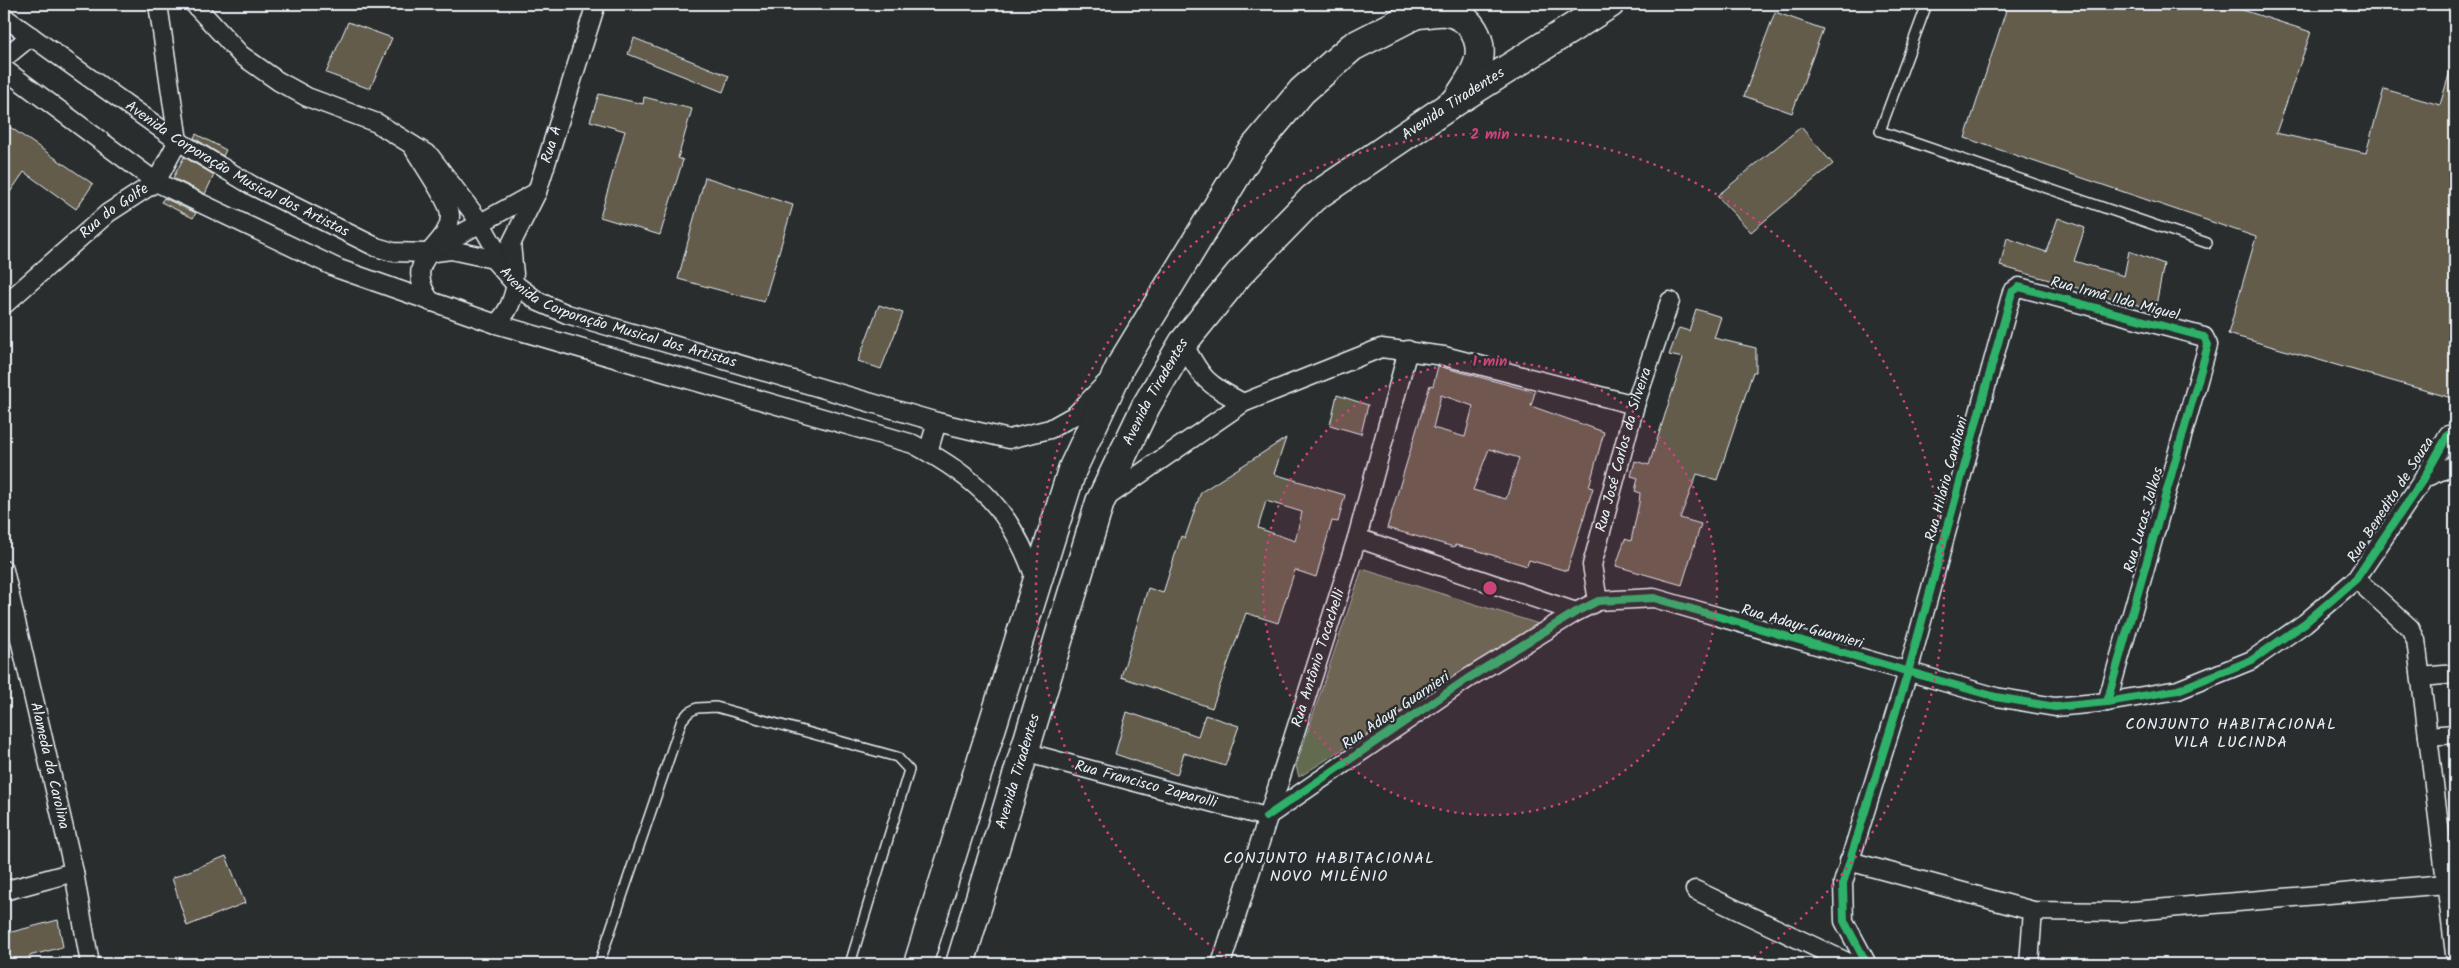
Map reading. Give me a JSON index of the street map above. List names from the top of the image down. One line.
{"streets":{"main road":["Avenida Tiradentes"],"street":["Rua A","Avenida Corporação Musical dos Artistas","Rua do Golfe","Rua Irmã Ilda Miguel","Rua José Carlos da Silveira","Rua Hilário Candiani","Rua Benedito de Souza","Rua Lucas Jalkos","Rua Adayr Guarnieri","Rua Antônio Tocachelli","Alameda da Carolina","Rua Francisco Zaparolli"]},"crossings":[["Avenida Tiradentes","Rua Francisco Zaparolli"],["Rua A","Avenida Corporação Musical dos Artistas"],["Avenida Corporação Musical dos Artistas","Rua do Golfe"],["Rua Irmã Ilda Miguel","Rua Hilário Candiani"],["Rua Irmã Ilda Miguel","Rua Lucas Jalkos"],["Rua José Carlos da Silveira","Rua Adayr Guarnieri"],["Rua Hilário Candiani","Rua Adayr Guarnieri"],["Rua Benedito de Souza","Rua Adayr Guarnieri"],["Rua Lucas Jalkos","Rua Adayr Guarnieri"],["Rua Adayr Guarnieri","Rua Antônio Tocachelli"],["Rua Adayr Guarnieri","Rua Francisco Zaparolli"],["Rua Antônio Tocachelli","Rua Francisco Zaparolli"]],"districts":["CONJUNTO HABITACIONAL VILA LUCINDA","CONJUNTO HABITACIONAL NOVO MILÊNIO"],"rings":["2 min","1 min"]}
